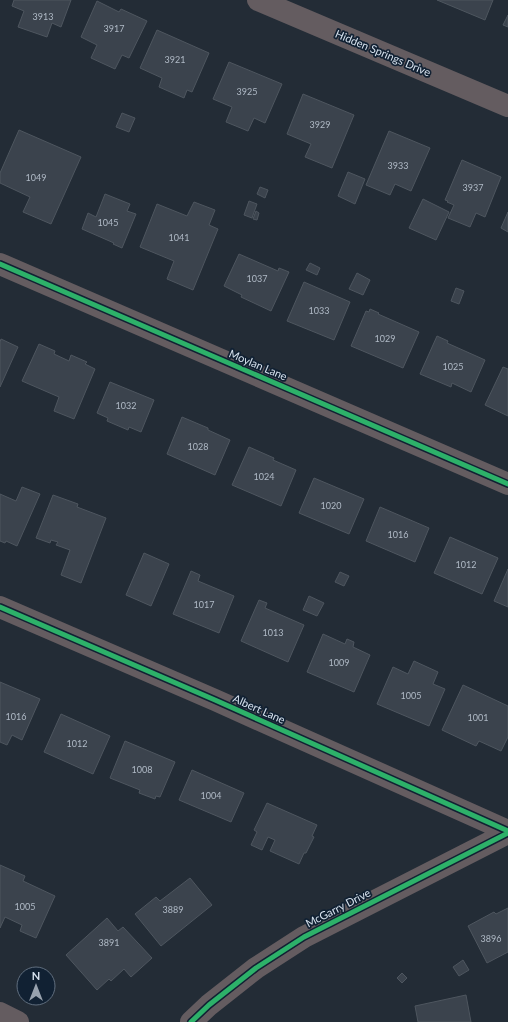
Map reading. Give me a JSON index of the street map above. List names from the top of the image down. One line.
{"streets":{"street":["Hidden Springs Drive","Moylan Lane","Albert Lane","McGarry Drive"]},"crossings":[["Albert Lane","McGarry Drive"]],"house_numbers":["3913","3917","3921","3925","3929","3933","1049","3937","1045","1041","1037","1033","1029","1025","1032","1028","1024","1020","1016","1012","1017","1013","1009","1005","1016","1001","1012","1008","1004","1005","3889","3896","3891"],"north":"top"}
